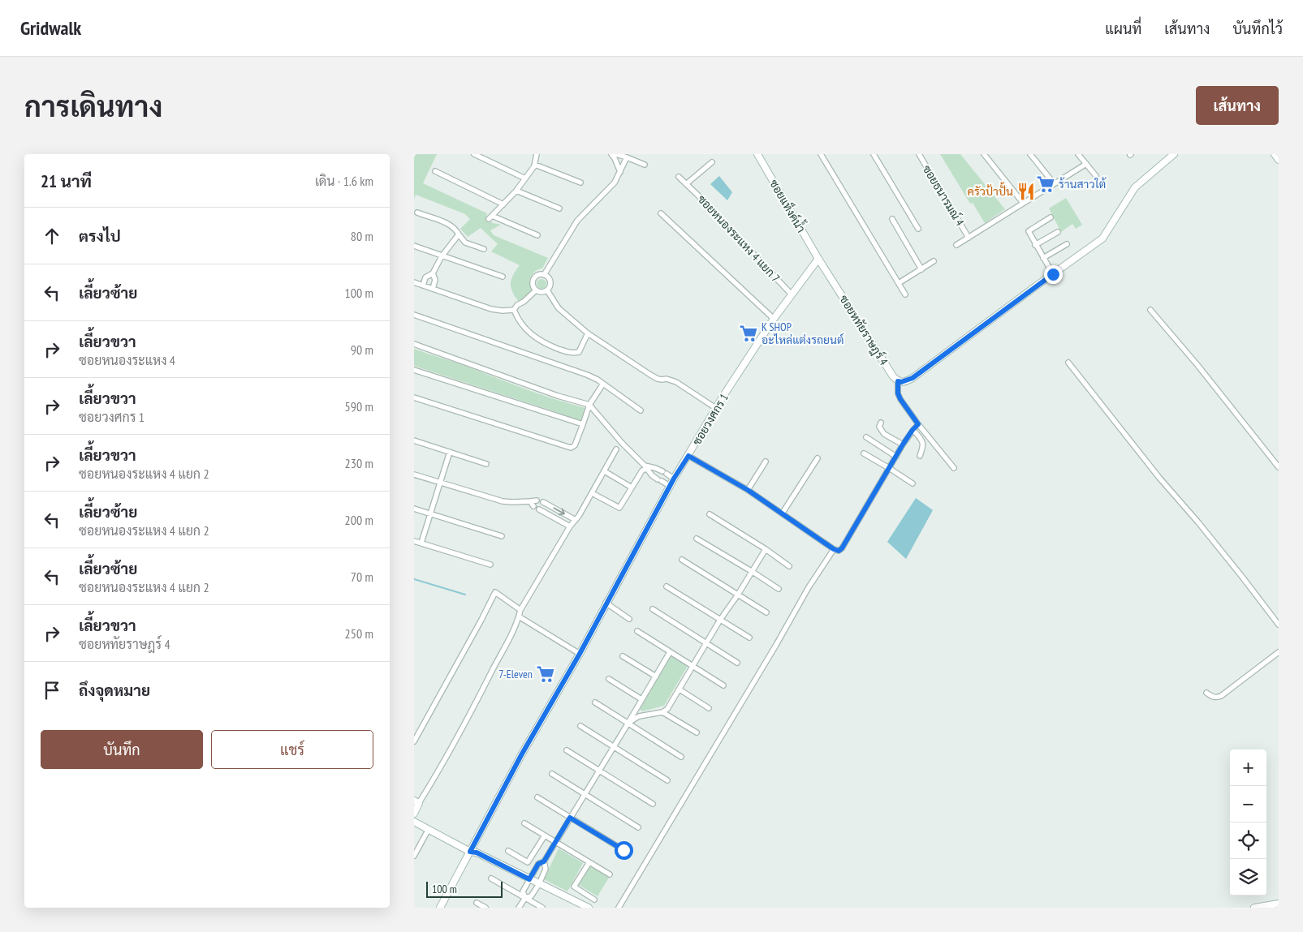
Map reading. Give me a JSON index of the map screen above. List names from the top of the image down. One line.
{"streets":{"street":["ซอยธนารมณ์ 4","ซอยแท็งค์น้ำ","ซอยหนองระแหง 4 แยก 7","ซอยหทัยราษฎร์ 4","ซอยวงศกร 1"]},"crossings":[["ซอยแท็งค์น้ำ","ซอยหทัยราษฎร์ 4"],["ซอยแท็งค์น้ำ","ซอยวงศกร 1"],["ซอยหนองระแหง 4 แยก 7","ซอยวงศกร 1"],["ซอยหทัยราษฎร์ 4","ซอยวงศกร 1"]],"places":{"supermarket":["ร้านสาวใต้","K SHOP อะไหล่แต่งรถยนต์","7-Eleven"],"restaurant":["ครัวป้าปั้น"]},"scale_bar":"100 m","page":{"header":"Gridwalk","nav":["แผนที่","เส้นทาง","บันทึกไว้"],"buttons":["เส้นทาง",["บันทึก","แชร์"]],"title":"การเดินทาง","heading":["21 นาที","เดิน · 1.6 km"],"list":[["ตรงไป","80 m"],["เลี้ยวซ้าย","100 m"],["เลี้ยวขวา","ซอยหนองระแหง 4","90 m"],["เลี้ยวขวา","ซอยวงศกร 1","590 m"],["เลี้ยวขวา","ซอยหนองระแหง 4 แยก 2","230 m"],["เลี้ยวซ้าย","ซอยหนองระแหง 4 แยก 2","200 m"],["เลี้ยวซ้าย","ซอยหนองระแหง 4 แยก 2","70 m"],["เลี้ยวขวา","ซอยหทัยราษฎร์ 4","250 m"],"ถึงจุดหมาย"],"map_buttons":["+","−"],"scale":"100 m"}}
